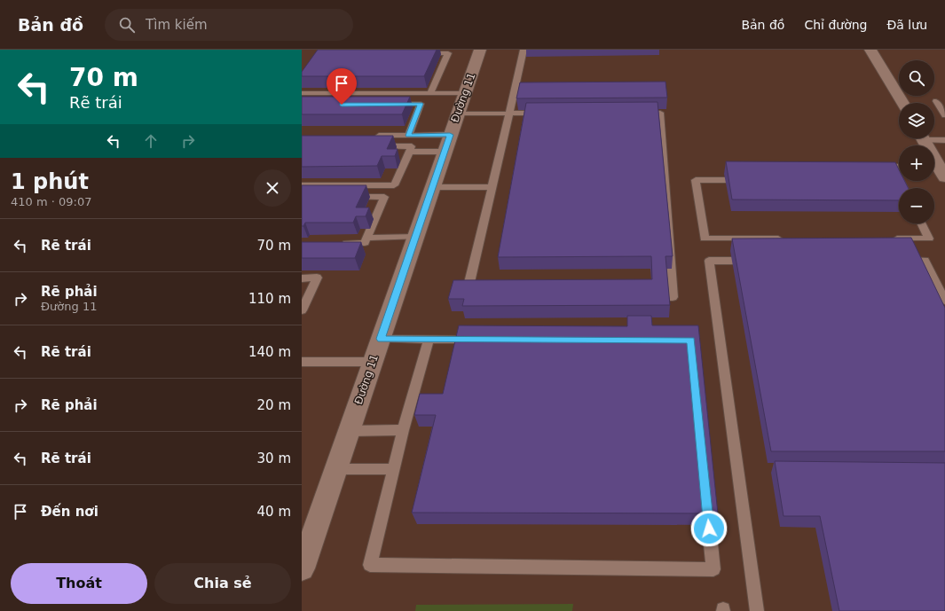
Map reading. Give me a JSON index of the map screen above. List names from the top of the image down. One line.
{"streets":{"street":["Đường 11"]},"page":{"header":"Bản đồ","search":"Tìm kiếm","nav":["Bản đồ","Chỉ đường","Đã lưu"],"turn":["70 m","Rẽ trái"],"map_buttons":["+","−"],"heading":["1 phút","410 m · 09:07"],"list":[{"name":"Rẽ trái","value":"70 m"},{"name":"Rẽ phải","note":"Đường 11","value":"110 m"},{"name":"Rẽ trái","value":"140 m"},{"name":"Rẽ phải","value":"20 m"},{"name":"Rẽ trái","value":"30 m"},{"name":"Đến nơi","value":"40 m"}],"buttons":["Thoát","Chia sẻ"]}}
